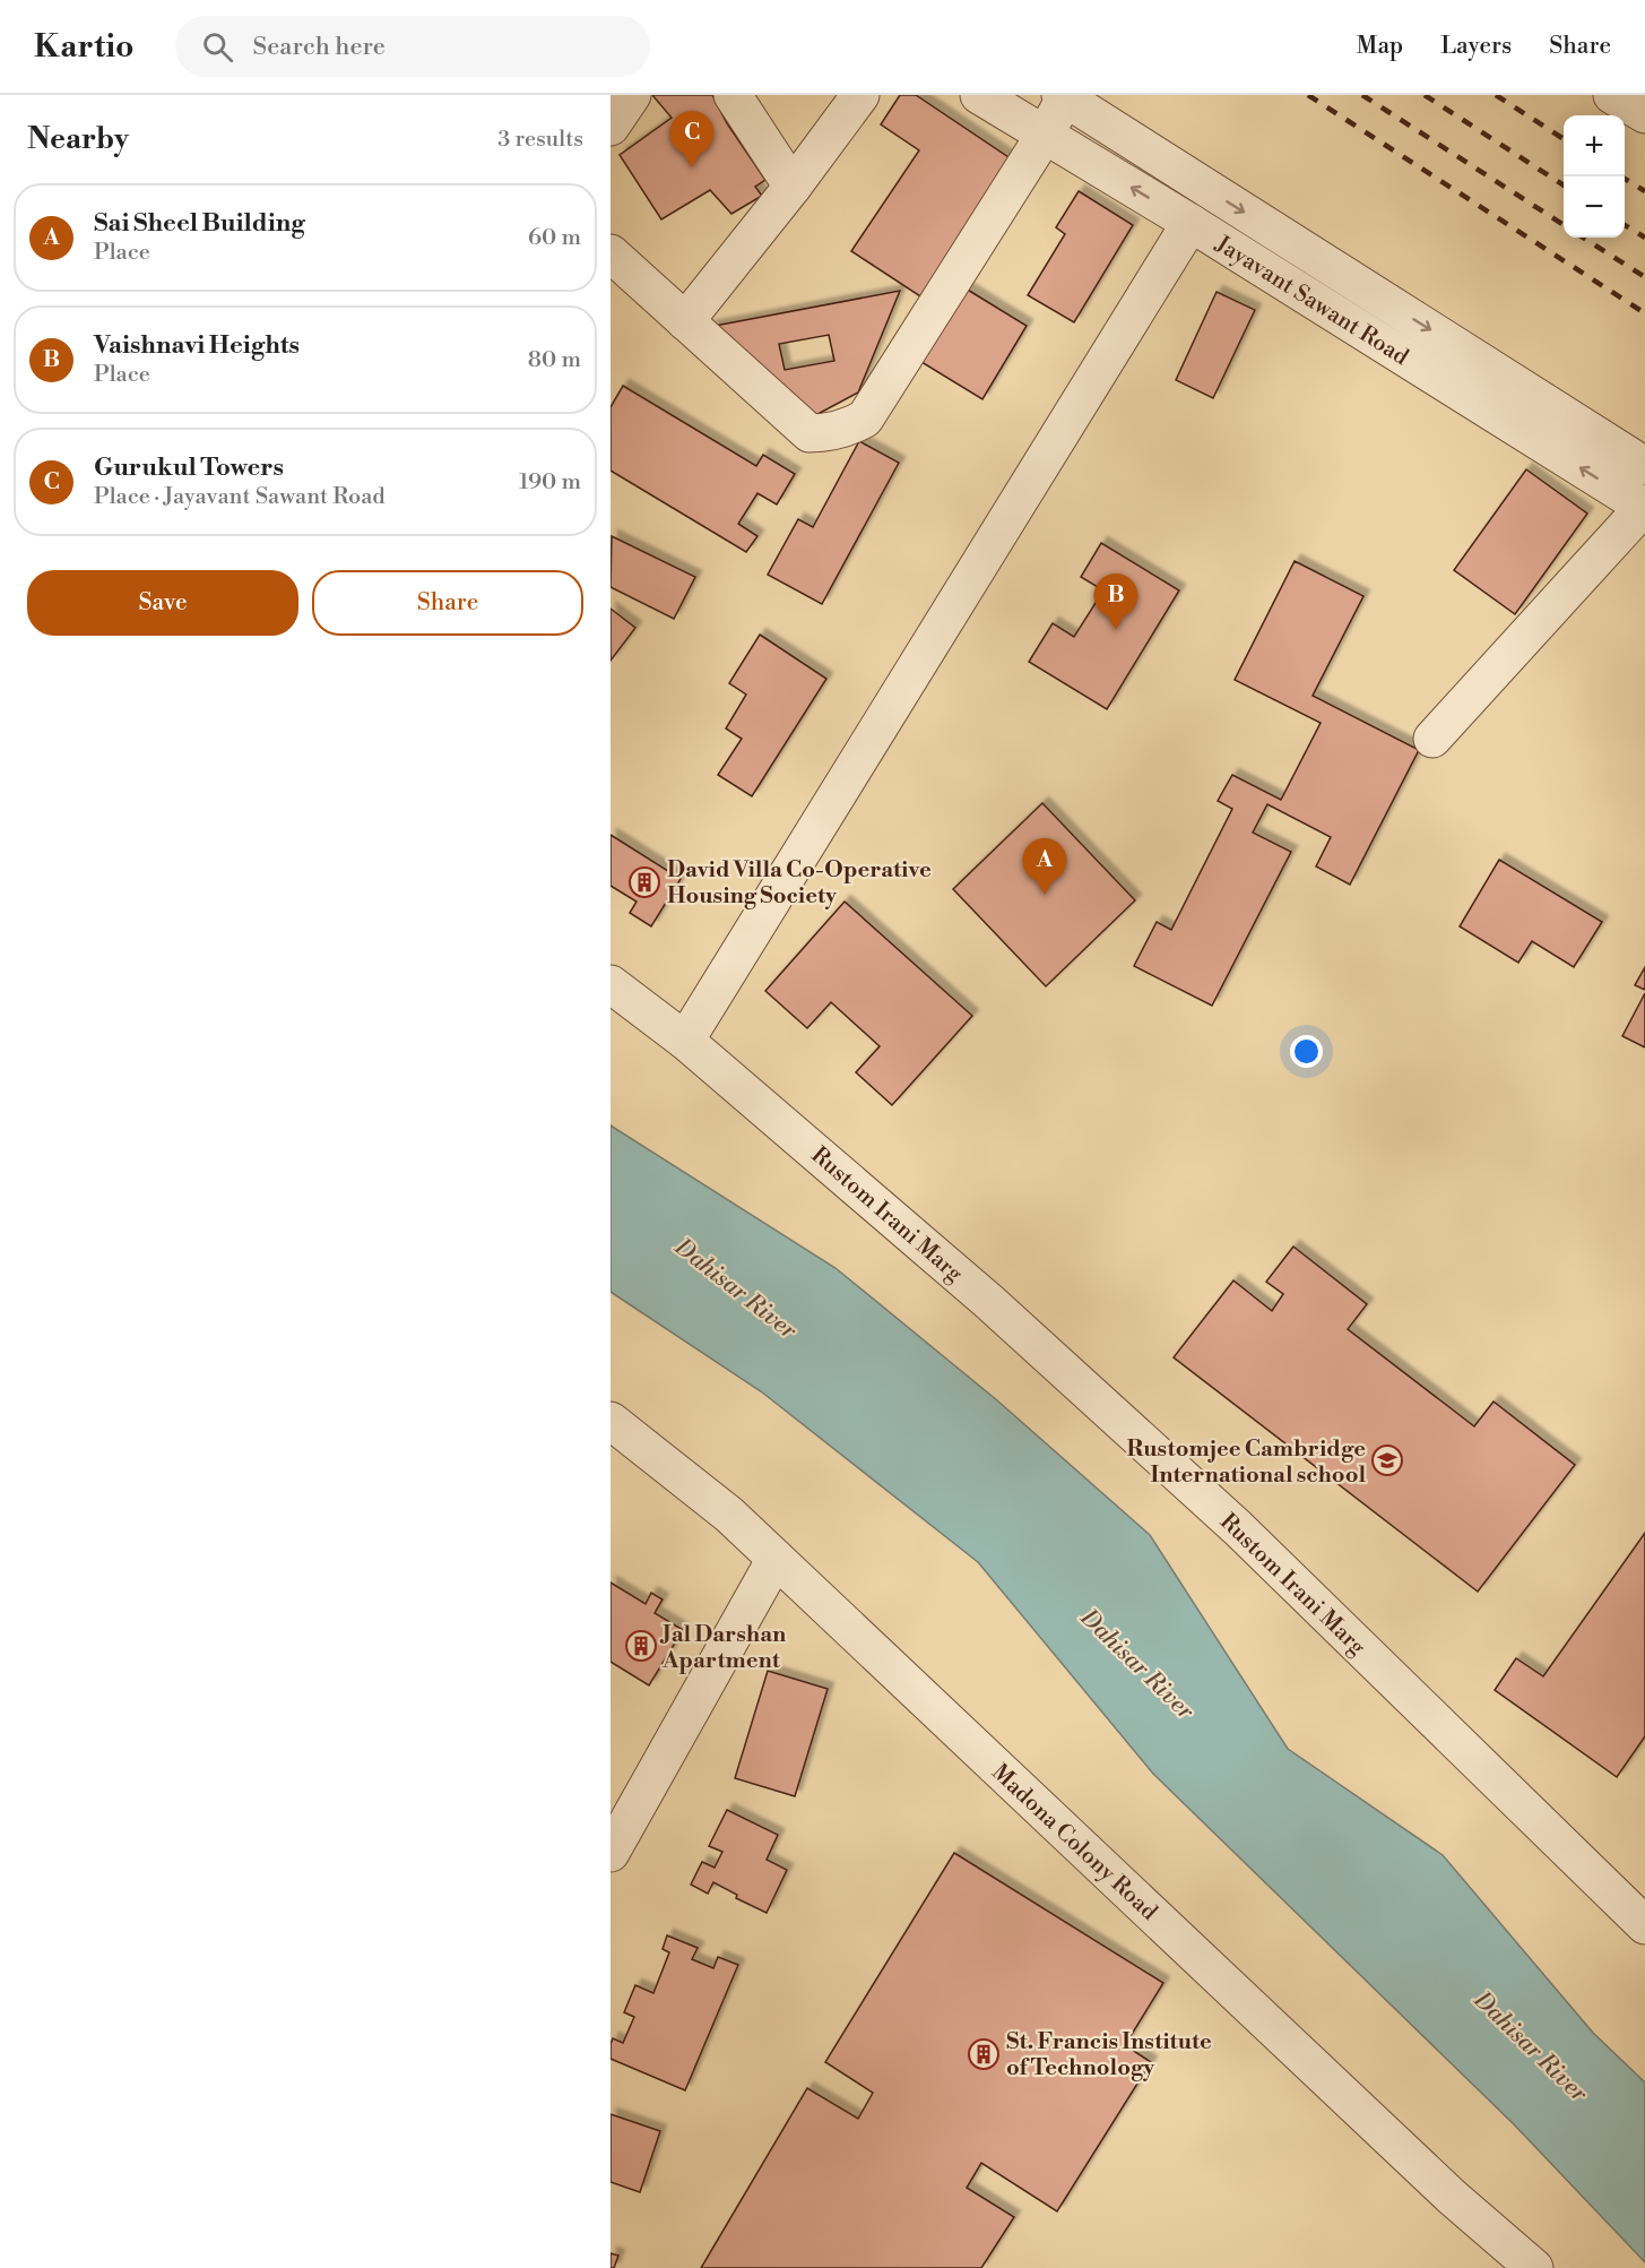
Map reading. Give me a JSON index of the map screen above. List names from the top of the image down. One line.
{"streets":{"street":["Jayavant Sawant Road","Rustom Irani Marg","Madona Colony Road"]},"water":["Dahisar River"],"places":{"building":["David Villa Co-Operative Housing Society","Jal Darshan Apartment","St. Francis Institute of Technology"],"school or university":["Rustomjee Cambridge International school"]},"page":{"header":"Kartio","search":"Search here","nav":["Map","Layers","Share"],"heading":["Nearby","3 results"],"pins":["C","B","A"],"map_buttons":["+","−"],"list":[{"mark":"A","name":"Sai Sheel Building","note":"Place","value":"60 m"},{"mark":"B","name":"Vaishnavi Heights","note":"Place","value":"80 m"},{"mark":"C","name":"Gurukul Towers","note":"Place · Jayavant Sawant Road","value":"190 m"}],"buttons":["Save","Share"]}}
